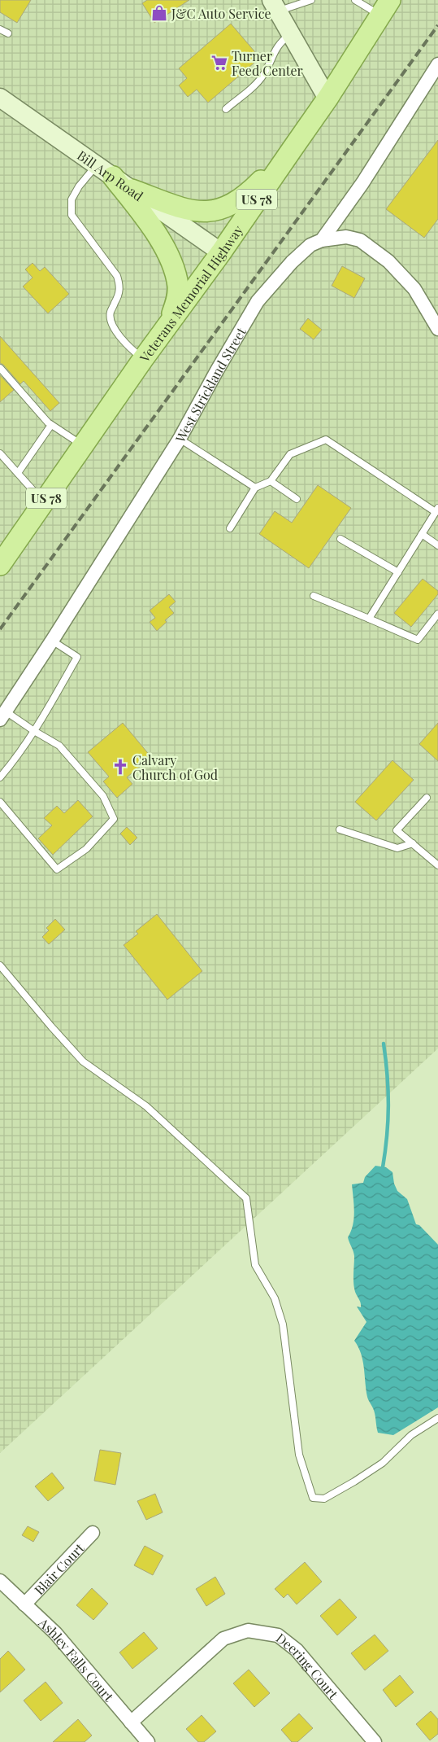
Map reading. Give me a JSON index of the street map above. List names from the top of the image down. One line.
{"streets":{"main road":["Bill Arp Road","US 78","Veterans Memorial Highway"],"street":["West Strickland Street","Blair Court","Ashley Falls Court","Deering Court"]},"crossings":[["Bill Arp Road","Veterans Memorial Highway"],["Blair Court","Ashley Falls Court"],["Ashley Falls Court","Deering Court"]],"places":{"shop":["J&C Auto Service"],"supermarket":["Turner Feed Center"],"church":["Calvary Church of God"]}}
